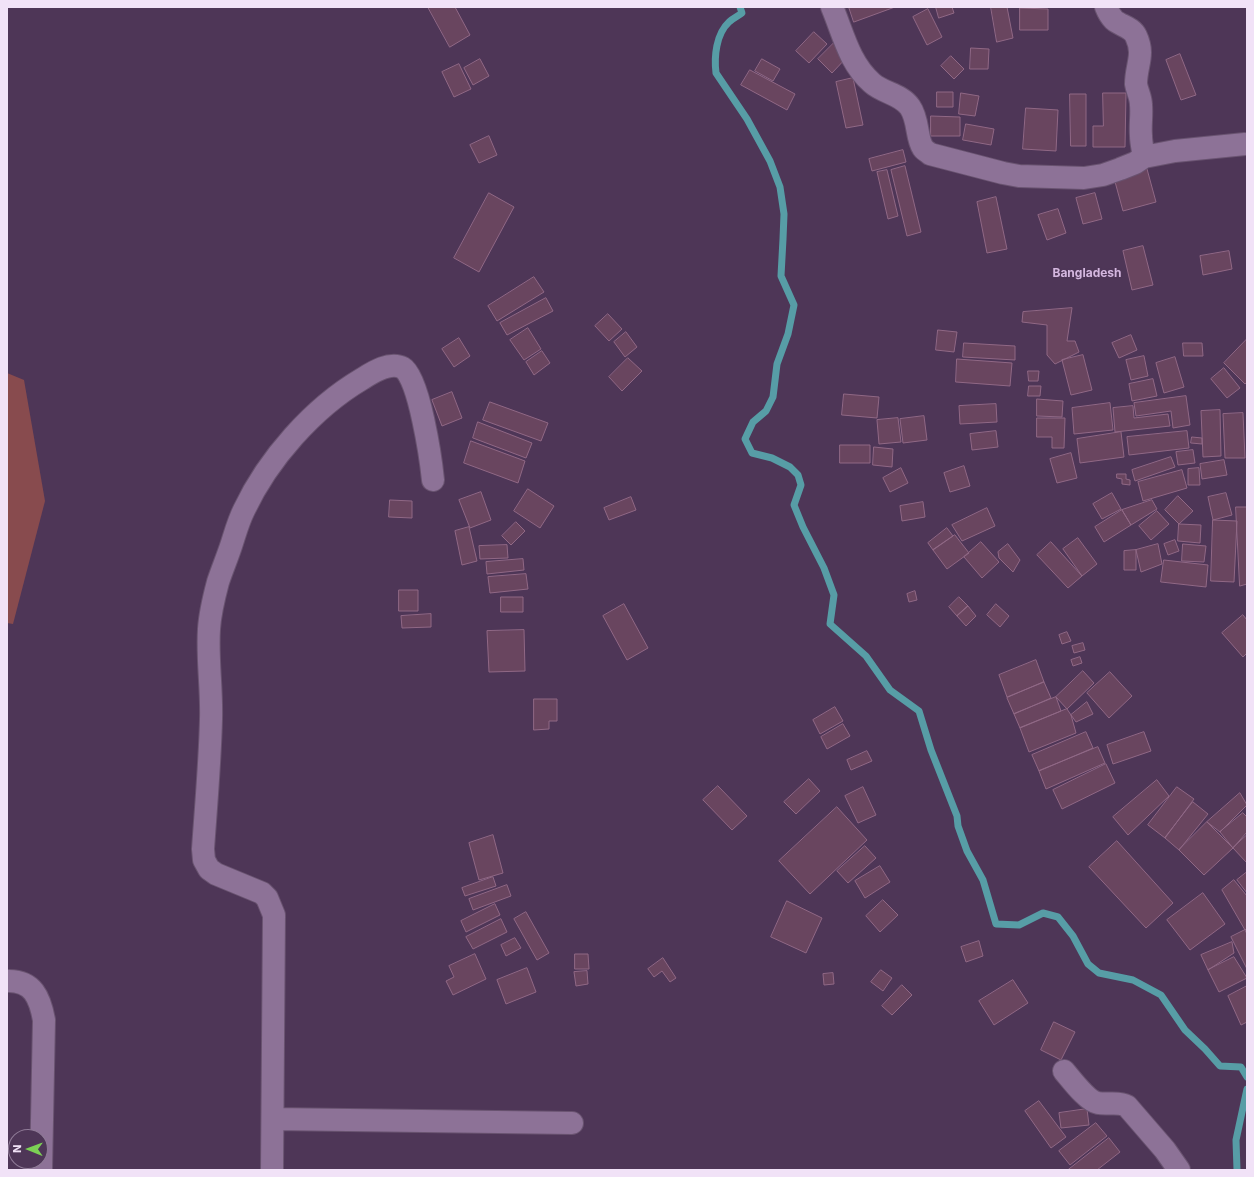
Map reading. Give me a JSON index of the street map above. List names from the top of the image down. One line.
{"districts":["Bangladesh"],"north":"left"}
